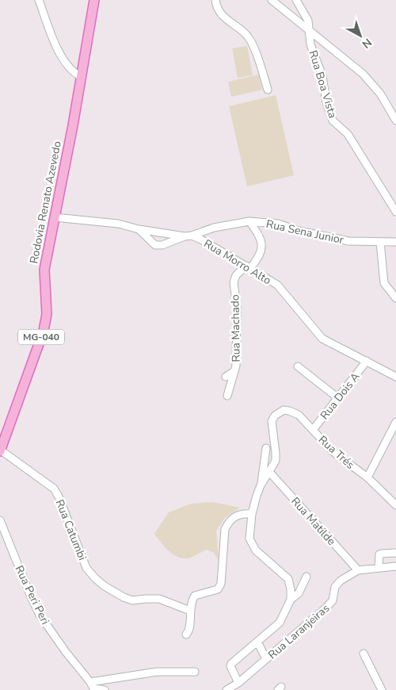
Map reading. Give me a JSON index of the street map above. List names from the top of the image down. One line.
{"streets":{"main road":["Rodovia Renato Azevedo","MG-040"],"street":["Rua Boa Vista","Rua Sena Junior","Rua Morro Alto","Rua Machado","Rua Dois A","Rua Trés","Rua Matilde","Rua Catumbi","Rua Peri Peri","Rua Laranjeiras"]},"crossings":[["Rodovia Renato Azevedo","Rua Catumbi"],["Rua Sena Junior","Rua Morro Alto"],["Rua Sena Junior","Rua Machado"],["Rua Morro Alto","Rua Machado"],["Rua Morro Alto","Rua Dois A"],["Rua Dois A","Rua Trés"],["Rua Trés","Rua Matilde"],["Rua Matilde","Rua Laranjeiras"]],"north":"bottom right"}
